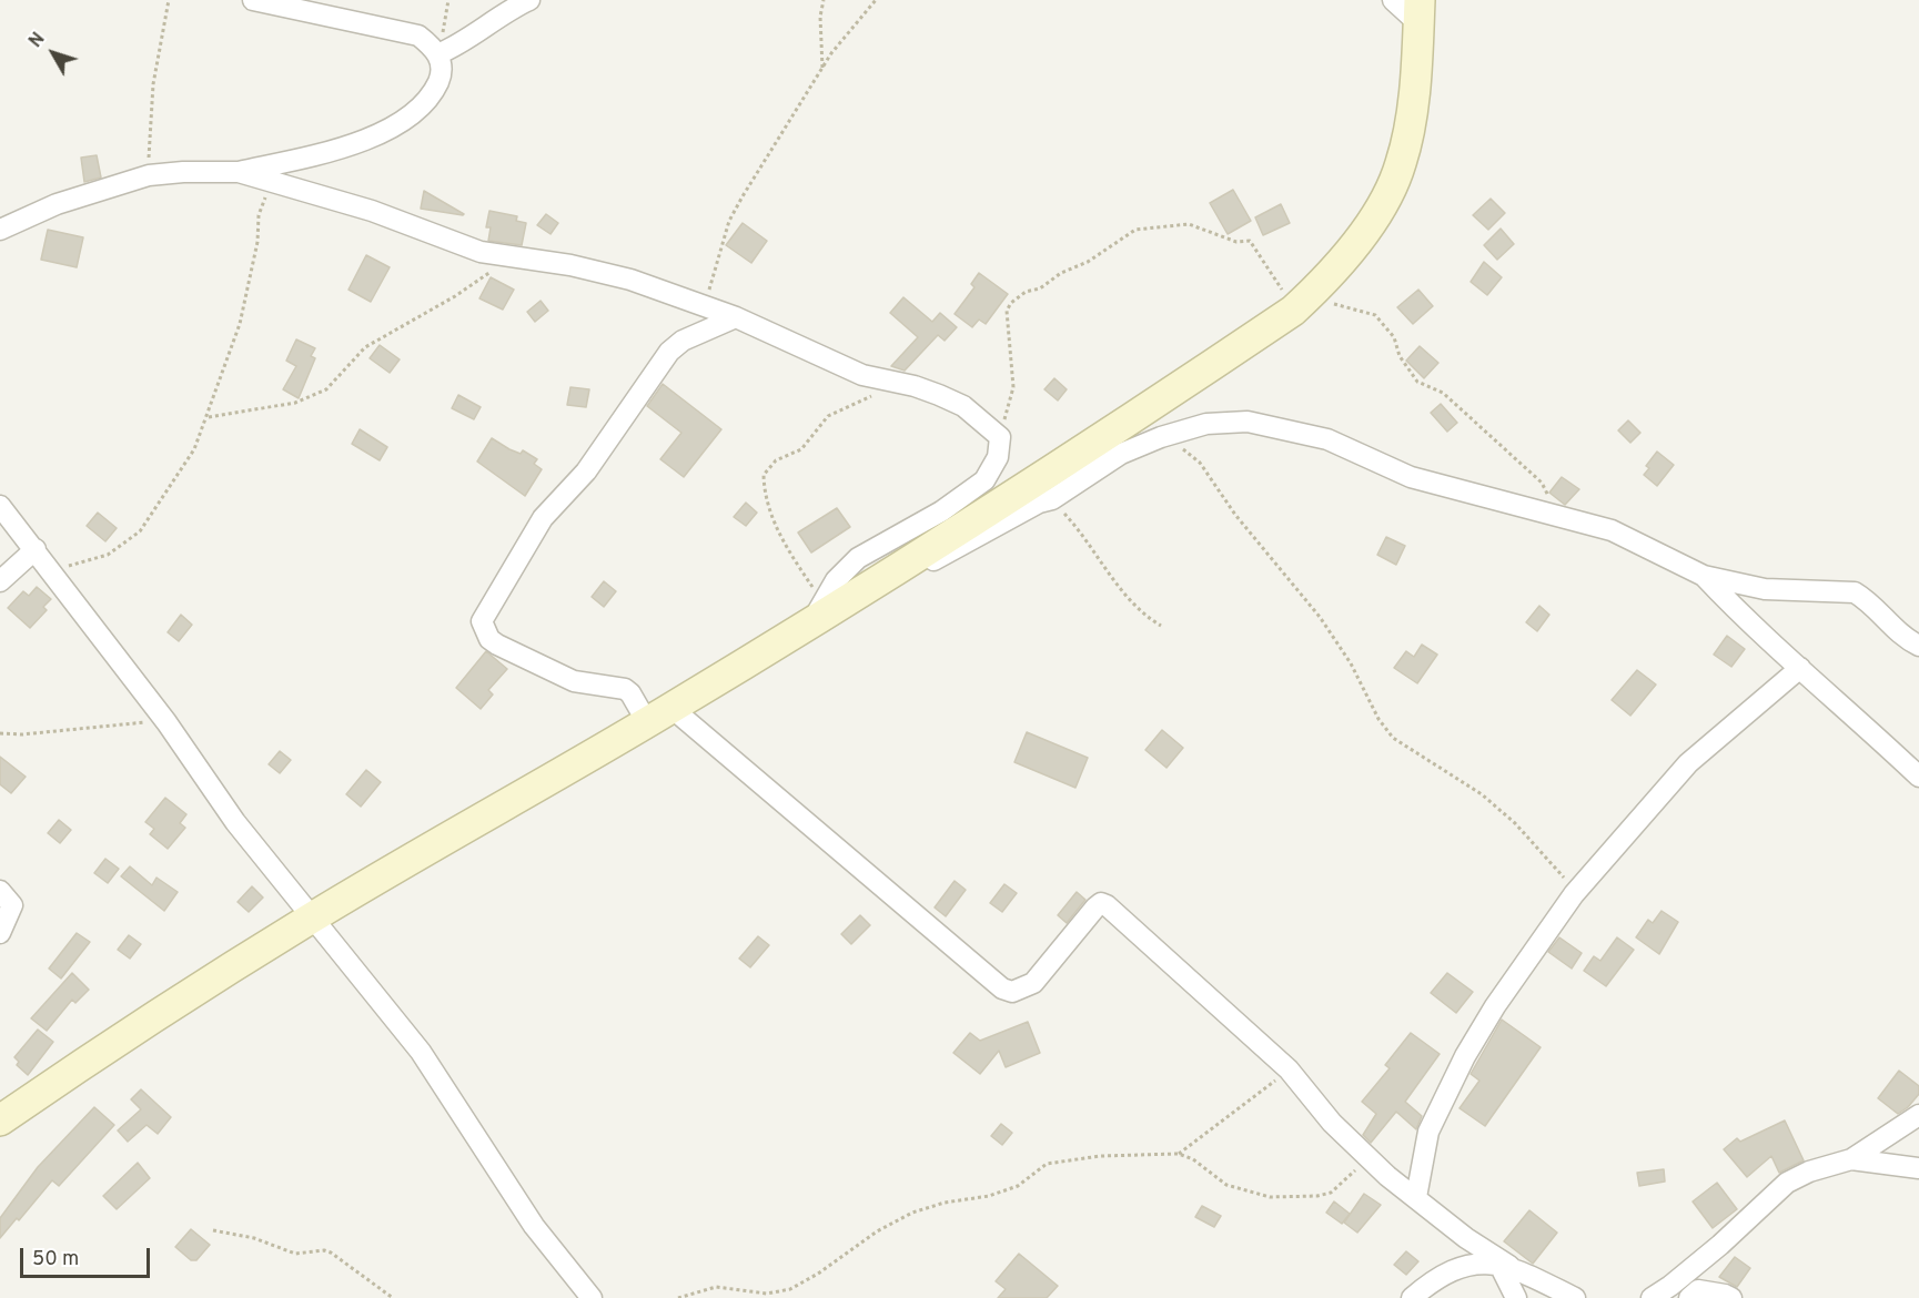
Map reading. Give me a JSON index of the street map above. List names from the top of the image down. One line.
{"scale_bar":"50 m","north":"top left"}
